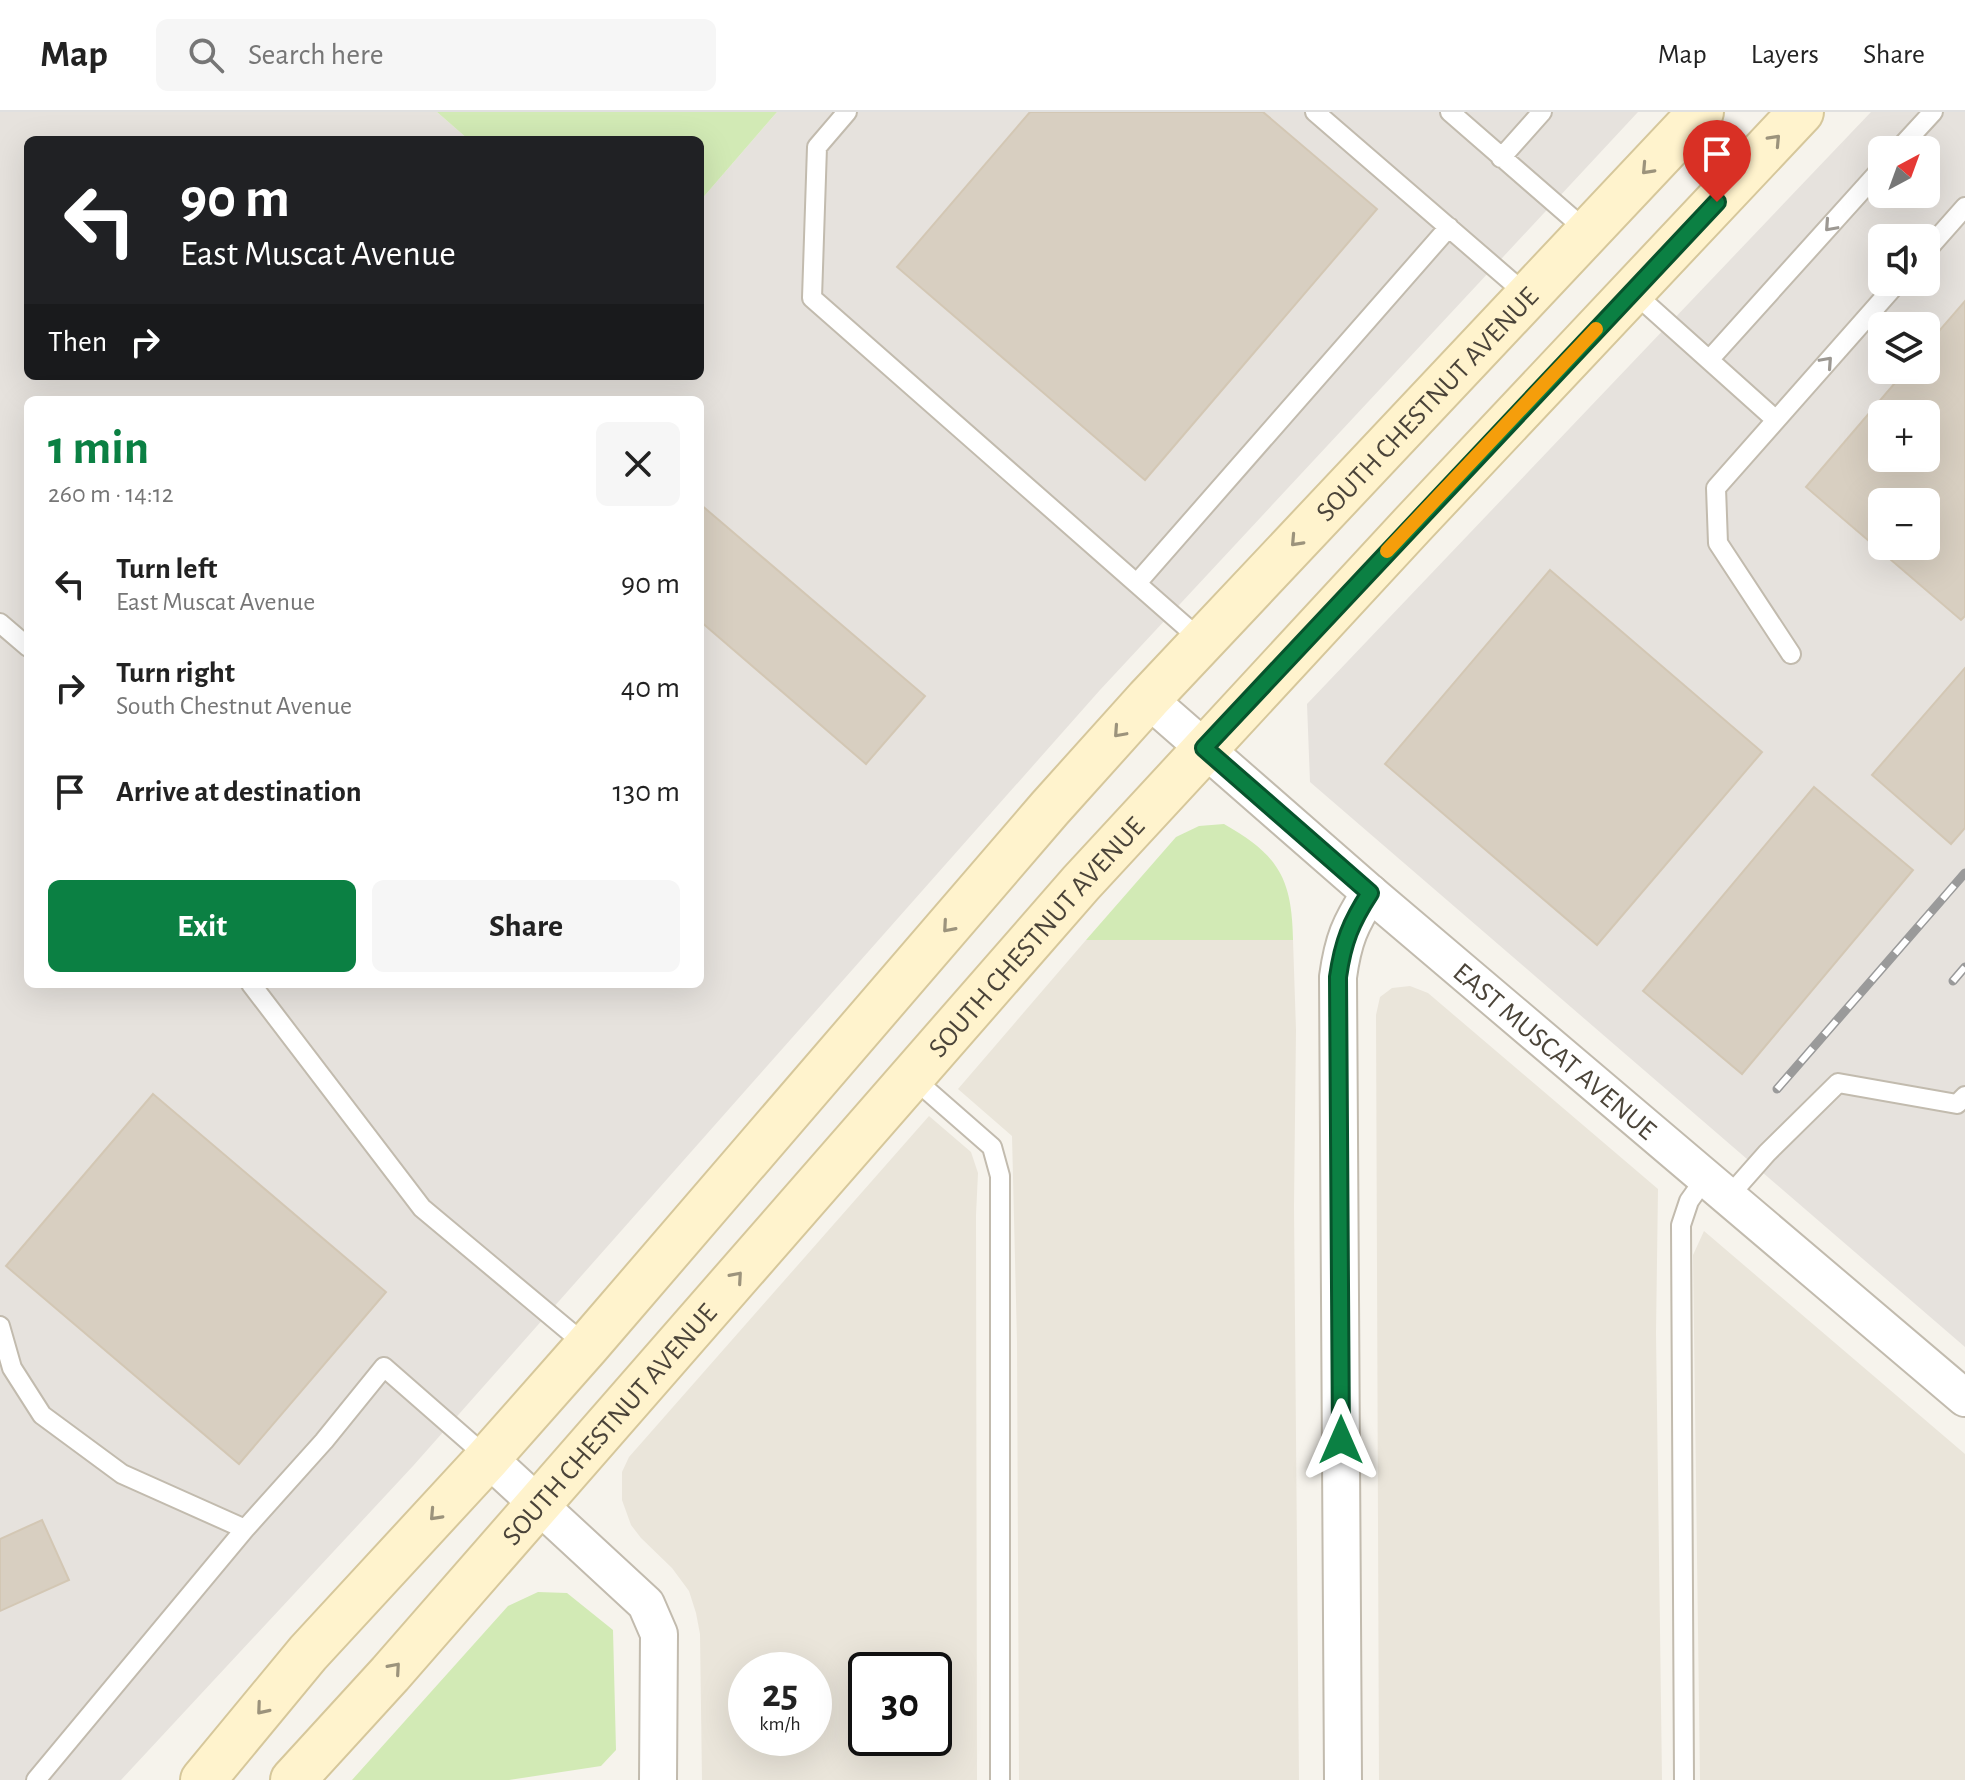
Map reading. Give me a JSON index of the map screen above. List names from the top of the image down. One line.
{"streets":{"main road":["SOUTH CHESTNUT AVENUE"],"street":["EAST MUSCAT AVENUE"]},"crossings":[["SOUTH CHESTNUT AVENUE","EAST MUSCAT AVENUE"]],"north":"top right","page":{"header":"Map","search":"Search here","nav":["Map","Layers","Share"],"map_buttons":["+","−"],"turn":["90 m","East Muscat Avenue"],"then":"Then","heading":["1 min","260 m · 14:12"],"list":[{"name":"Turn left","note":"East Muscat Avenue","value":"90 m"},{"name":"Turn right","note":"South Chestnut Avenue","value":"40 m"},{"name":"Arrive at destination","value":"130 m"}],"buttons":["Exit","Share"],"speed":"25 km/h","limit":"30"}}
